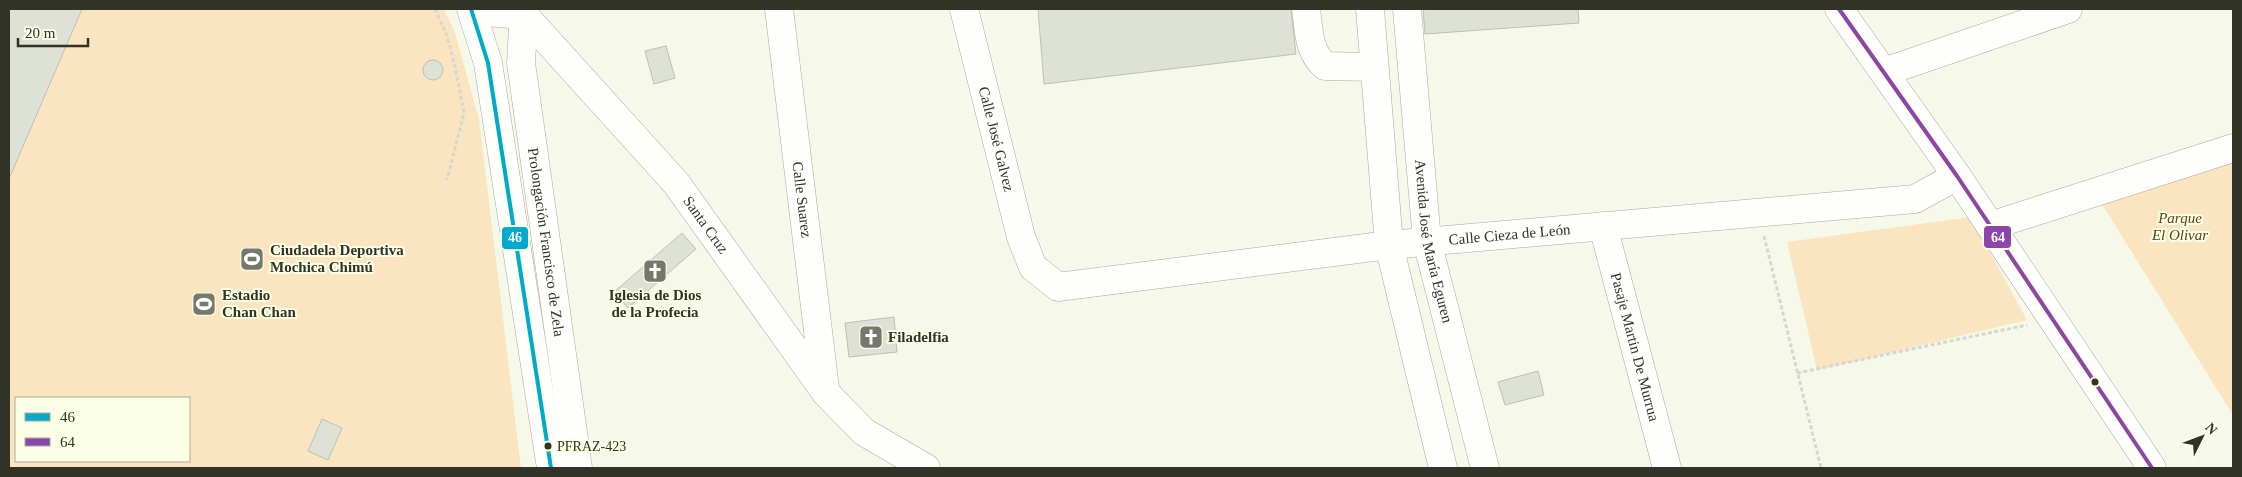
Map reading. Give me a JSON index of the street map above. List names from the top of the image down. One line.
{"streets":{"street":["Calle José Galvez","Calle Suarez","Santa Cruz","Calle Cieza de León","Avenida José María Eguren","Prolongación Francisco de Zela","Pasaje Martin De Murrua"]},"crossings":[["Calle José Galvez","Calle Cieza de León"],["Calle Suarez","Santa Cruz"],["Santa Cruz","Prolongación Francisco de Zela"],["Calle Cieza de León","Avenida José María Eguren"],["Calle Cieza de León","Pasaje Martin De Murrua"]],"parks":["Parque El Olivar"],"places":{"sports":["Ciudadela Deportiva Mochica Chimú","Estadio Chan Chan"],"church":["Iglesia de Dios de la Profecia","Filadelfia"],"other":["PFRAZ-423"]},"lines":["transit line 46","transit line 64"],"legend":["46","64"],"scale_bar":"20 m","north":"top right"}
